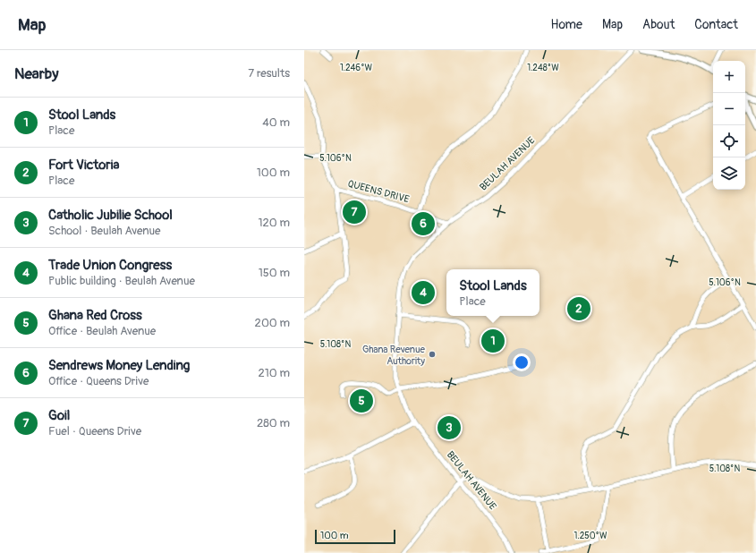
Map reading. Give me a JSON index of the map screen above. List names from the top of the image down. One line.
{"streets":{"street":["BEULAH AVENUE","QUEENS DRIVE"]},"crossings":[["BEULAH AVENUE","QUEENS DRIVE"]],"places":["Ghana Revenue Authority"],"scale_bar":"100 m","page":{"header":"Map","nav":["Home","Map","About","Contact"],"heading":["Nearby","7 results"],"map_buttons":["+","−"],"list":[{"mark":"1","name":"Stool Lands","note":"Place","value":"40 m"},{"mark":"2","name":"Fort Victoria","note":"Place","value":"100 m"},{"mark":"3","name":"Catholic Jubilie School","note":"School · Beulah Avenue","value":"120 m"},{"mark":"4","name":"Trade Union Congress","note":"Public building · Beulah Avenue","value":"150 m"},{"mark":"5","name":"Ghana Red Cross","note":"Office · Beulah Avenue","value":"200 m"},{"mark":"6","name":"Sendrews Money Lending","note":"Office · Queens Drive","value":"210 m"},{"mark":"7","name":"Goil","note":"Fuel · Queens Drive","value":"280 m"}],"pins":["7","6","4","2","1","5","3"],"popup":["Stool Lands","Place"],"scale":"100 m"},"coordinates":["1.246°W","1.248°W","5.106°N","5.108°N","1.250°W"]}
